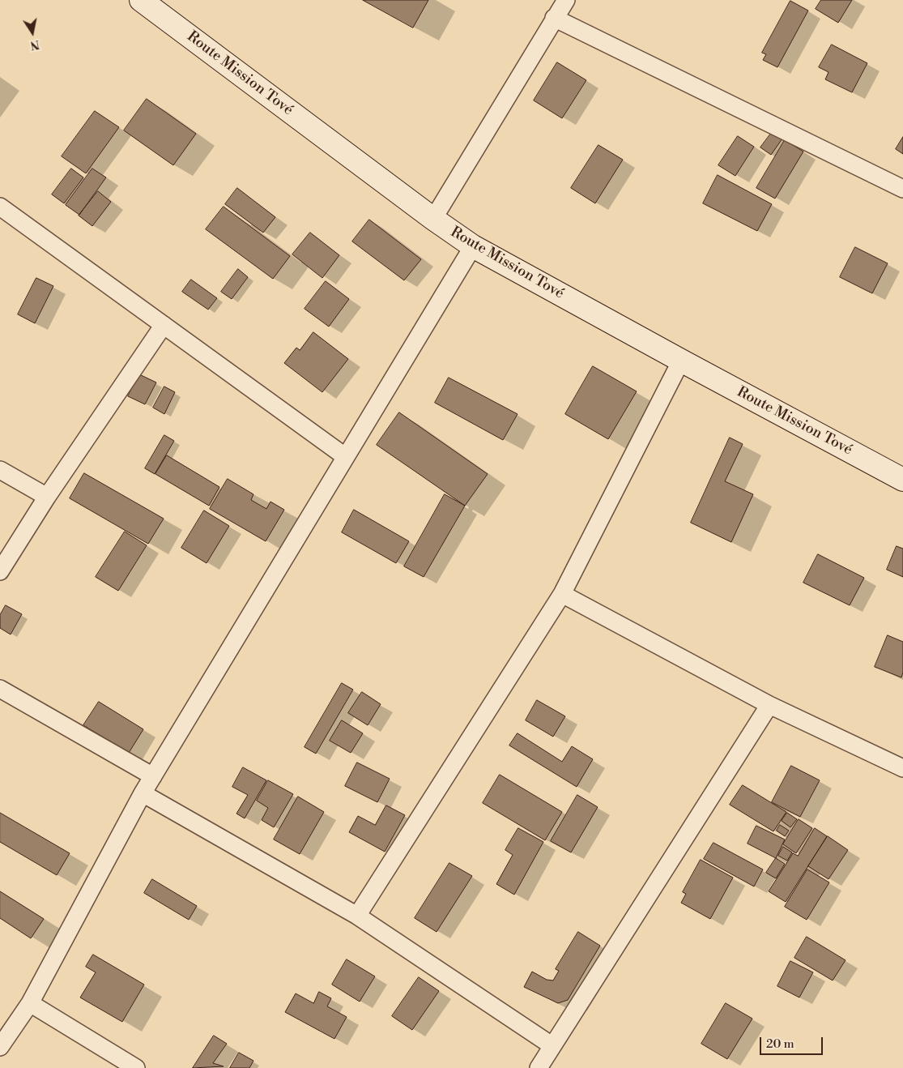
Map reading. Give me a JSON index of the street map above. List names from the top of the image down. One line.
{"streets":{"street":["Route Mission Tové"]},"scale_bar":"20 m","north":"bottom"}
